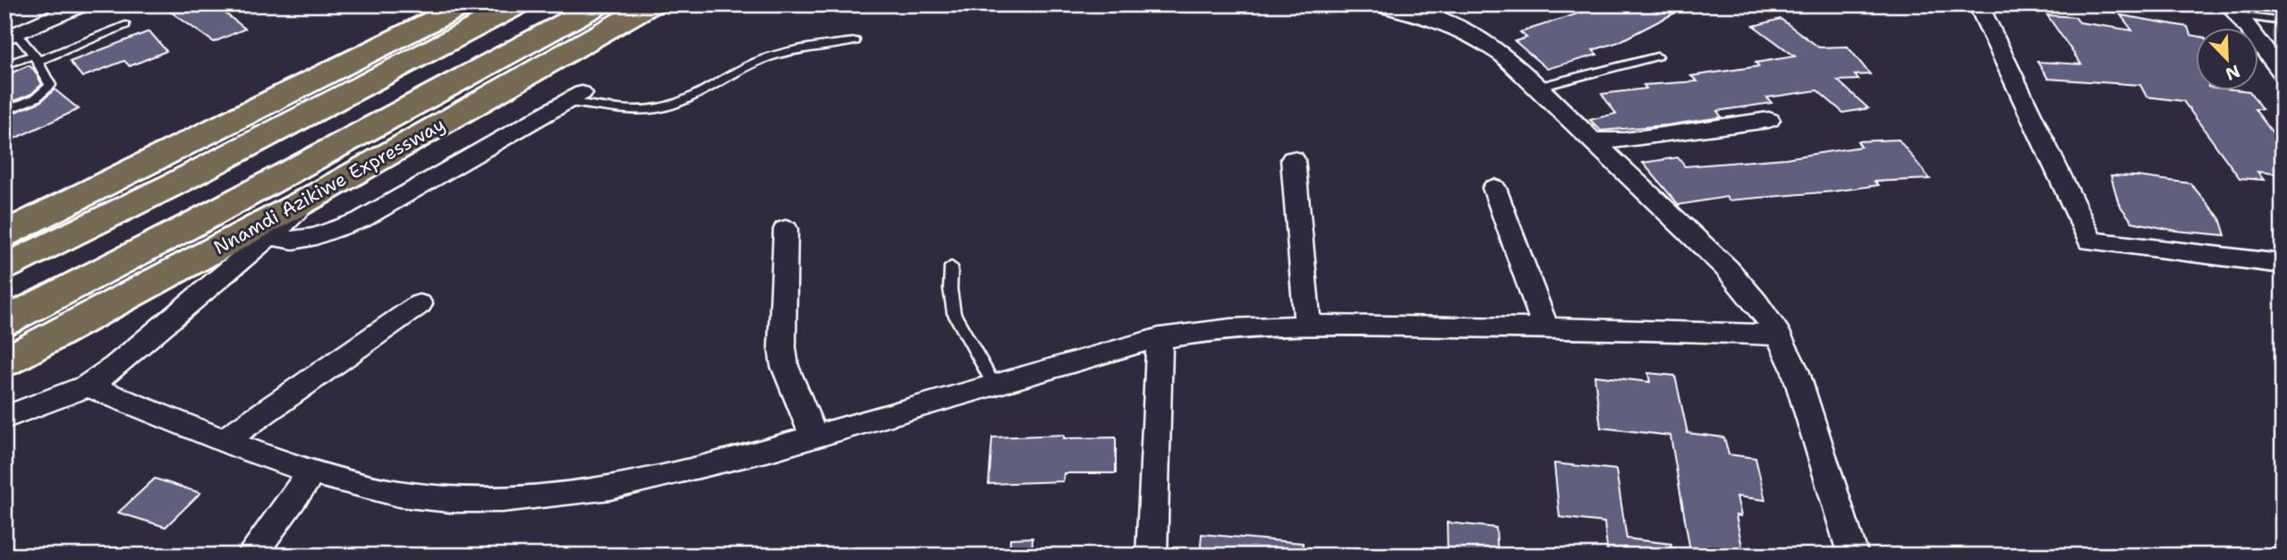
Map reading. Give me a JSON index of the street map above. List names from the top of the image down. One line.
{"streets":{"highway":["Nnamdi Azikiwe Expressway"]},"north":"bottom right"}
